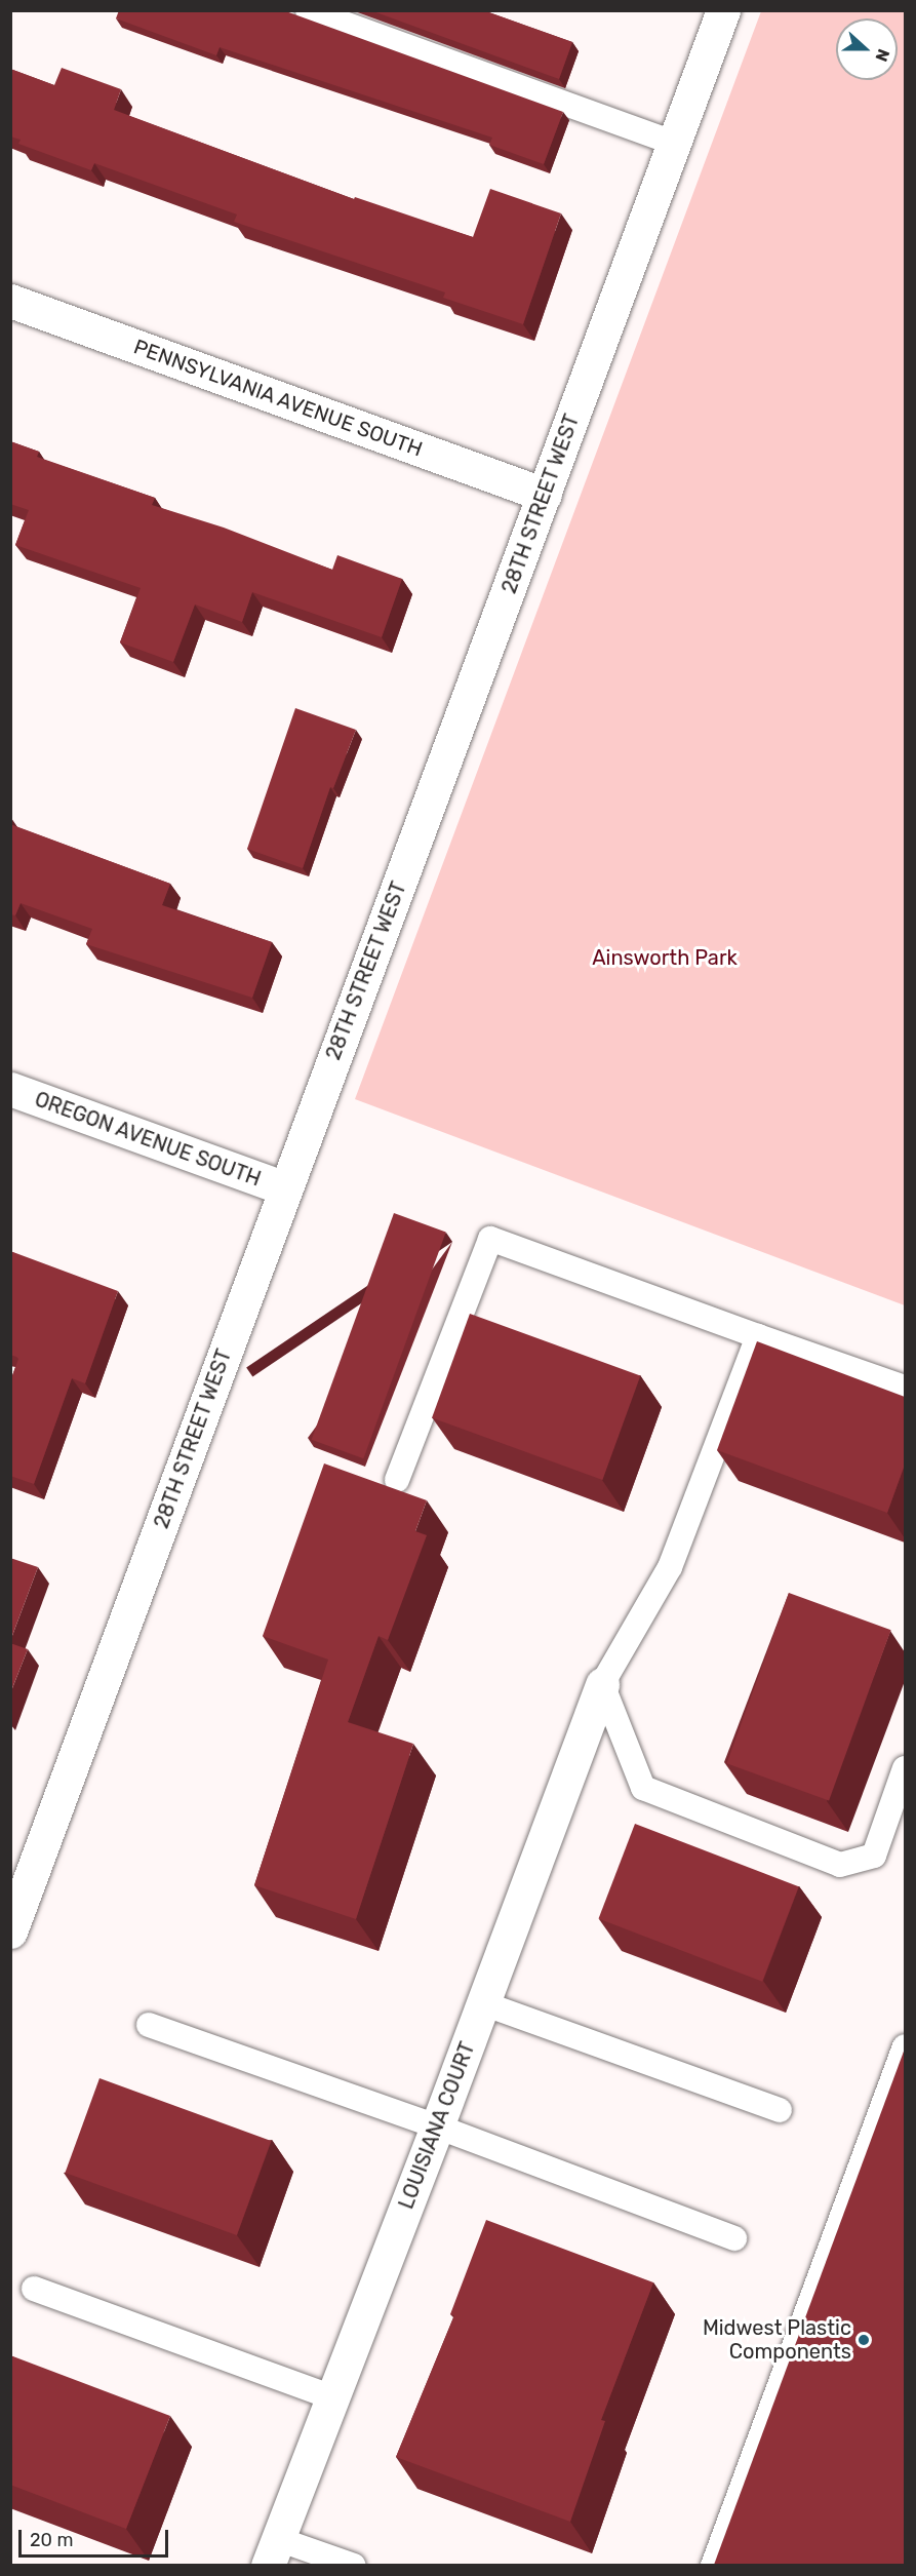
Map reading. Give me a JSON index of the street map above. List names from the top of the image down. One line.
{"streets":{"street":["PENNSYLVANIA AVENUE SOUTH","28TH STREET WEST","OREGON AVENUE SOUTH","LOUISIANA COURT"]},"crossings":[["PENNSYLVANIA AVENUE SOUTH","28TH STREET WEST"],["28TH STREET WEST","OREGON AVENUE SOUTH"]],"parks":["Ainsworth Park"],"places":["Midwest Plastic Components"],"scale_bar":"20 m","north":"right"}
